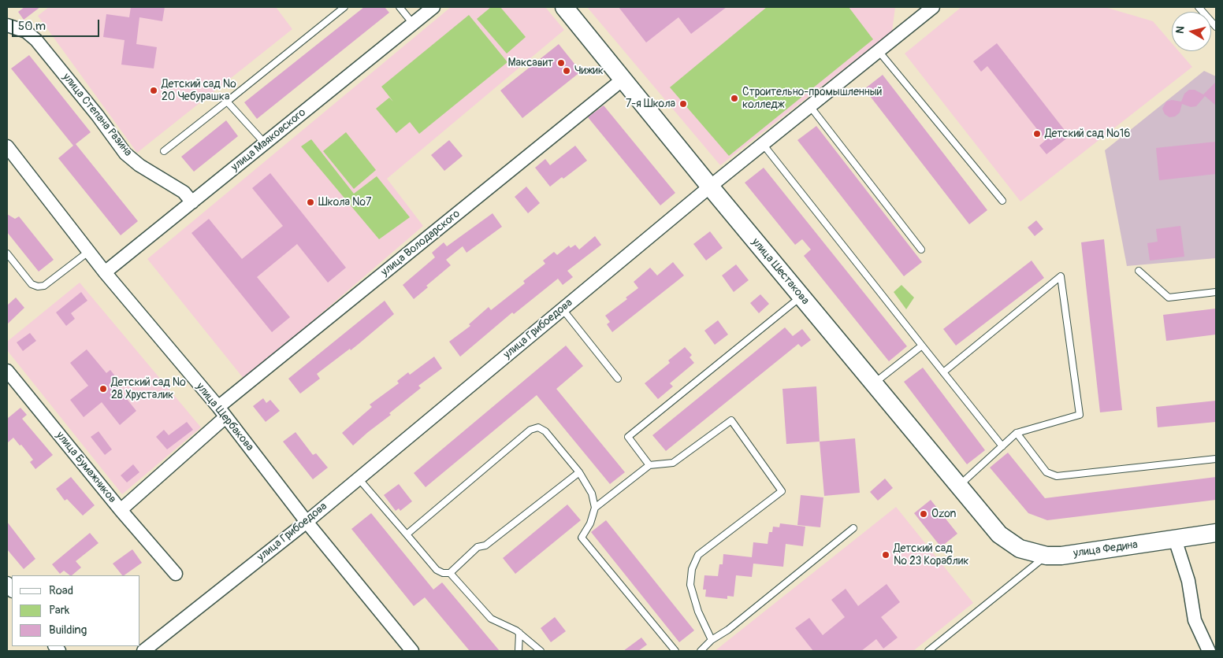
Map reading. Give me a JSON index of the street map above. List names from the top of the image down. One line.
{"streets":{"main road":["улица Шестакова","улица Федина"],"street":["улица Степана Разина","улица Маяковского","улица Володарского","улица Грибоедова","улица Щербакова","улица Бумажников"]},"crossings":[["улица Степана Разина","улица Маяковского"],["улица Маяковского","улица Щербакова"],["улица Володарского","улица Шестакова"],["улица Володарского","улица Щербакова"],["улица Володарского","улица Бумажников"],["улица Шестакова","улица Грибоедова"],["улица Шестакова","улица Федина"],["улица Грибоедова","улица Щербакова"],["улица Щербакова","улица Бумажников"]],"places":["Максавит","Чижик","Детский сад № 20 Чебурашка","Строительно-промышленный колледж","7-я Школа","Детский сад №16","Школа №7","Детский сад № 28 Хрусталик","Ozon","Детский сад № 23 Кораблик"],"legend":["Road","Park","Building"],"scale_bar":"50 m","north":"left"}
